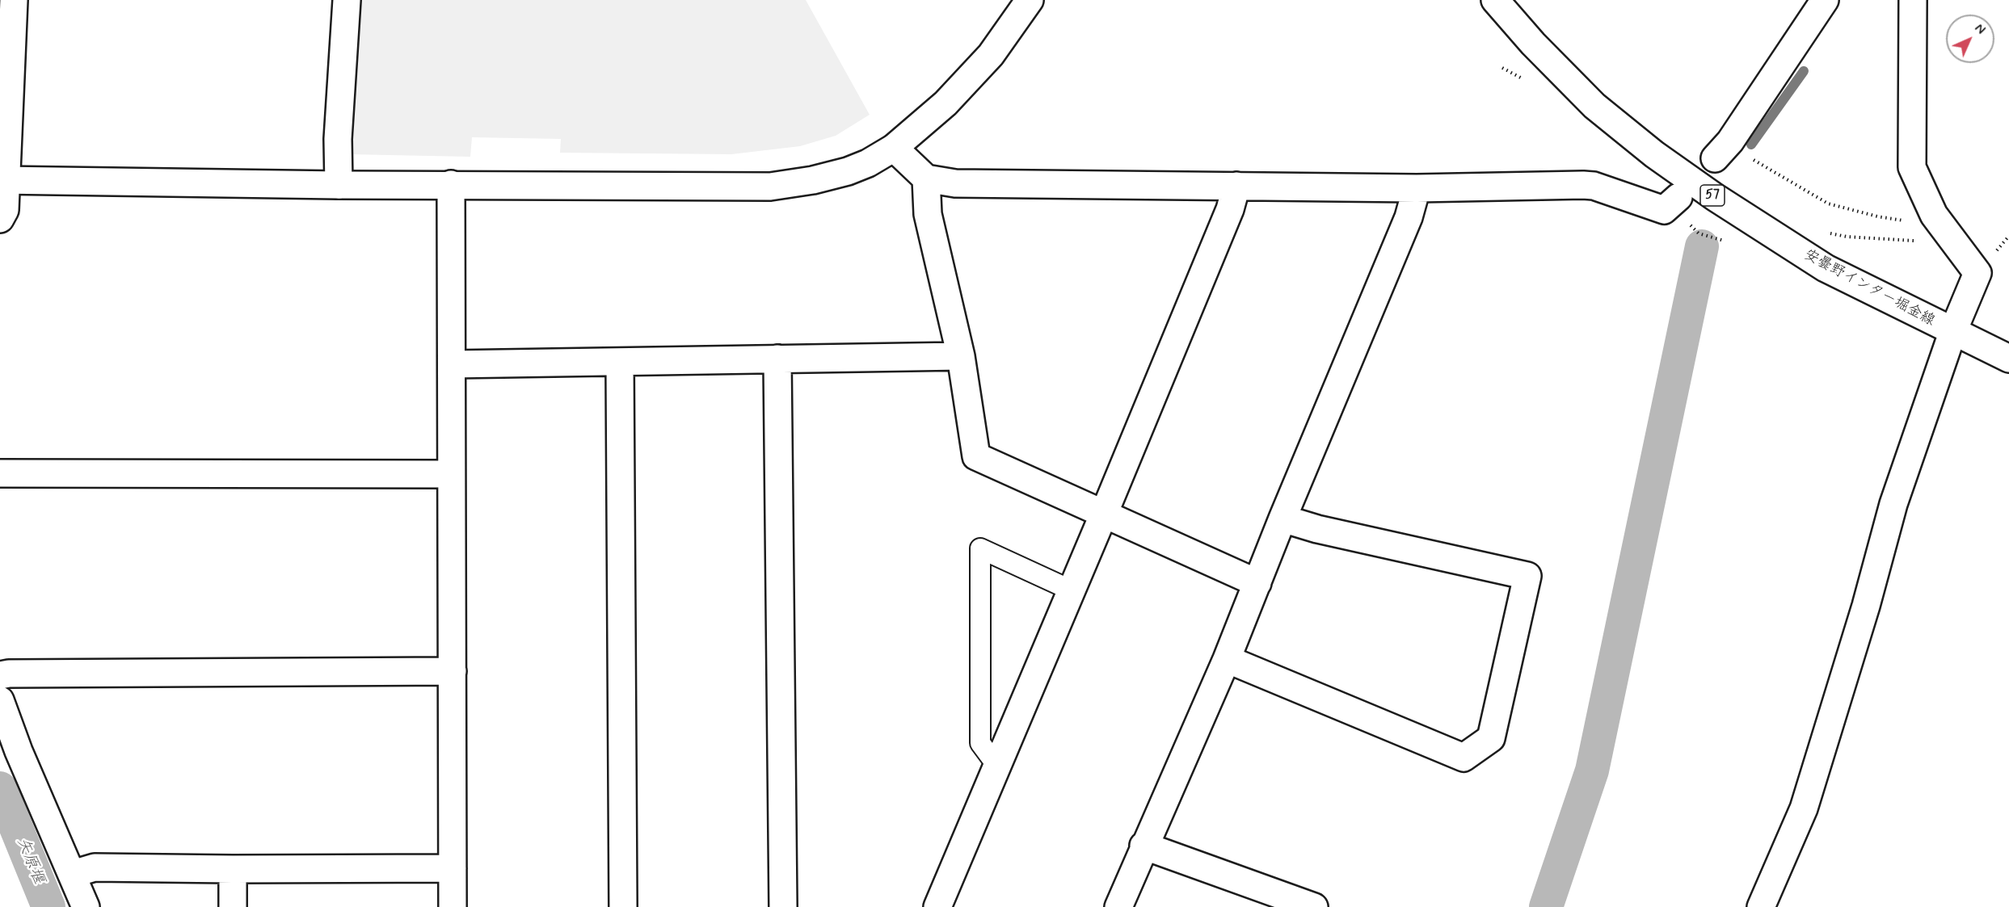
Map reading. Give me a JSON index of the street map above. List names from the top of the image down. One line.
{"streets":{"street":["57","安曇野インター堀金線"]},"water":["矢原堰"],"north":"top right"}
